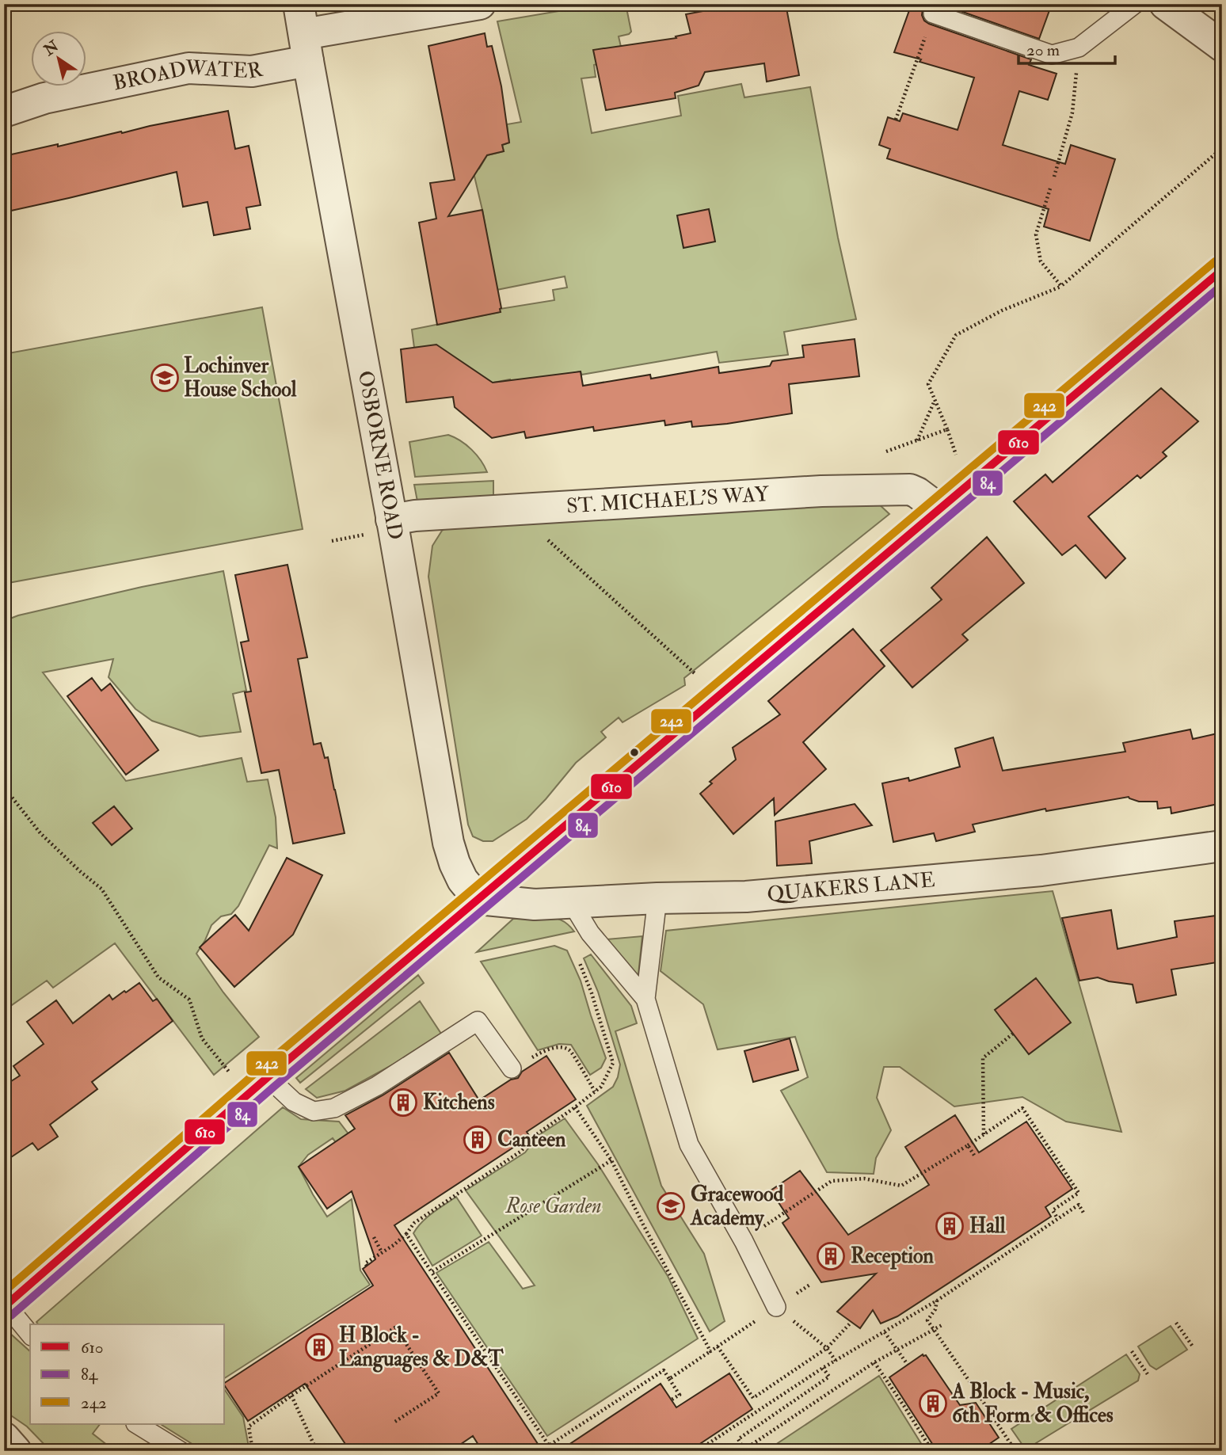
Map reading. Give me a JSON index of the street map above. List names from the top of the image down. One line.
{"streets":{"street":["BROADWATER","OSBORNE ROAD","ST. MICHAEL'S WAY","QUAKERS LANE"]},"crossings":[["BROADWATER","OSBORNE ROAD"],["OSBORNE ROAD","ST. MICHAEL'S WAY"],["OSBORNE ROAD","QUAKERS LANE"]],"parks":["Rose Garden"],"places":{"school or university":["Lochinver House School","Gracewood Academy"],"building":["Kitchens","Canteen","Hall","Reception","H Block - Languages & D&T","A Block - Music, 6th Form & Offices"]},"lines":["transit line 242","transit line 610","transit line 84"],"legend":["610","84","242"],"scale_bar":"20 m","north":"top left"}
